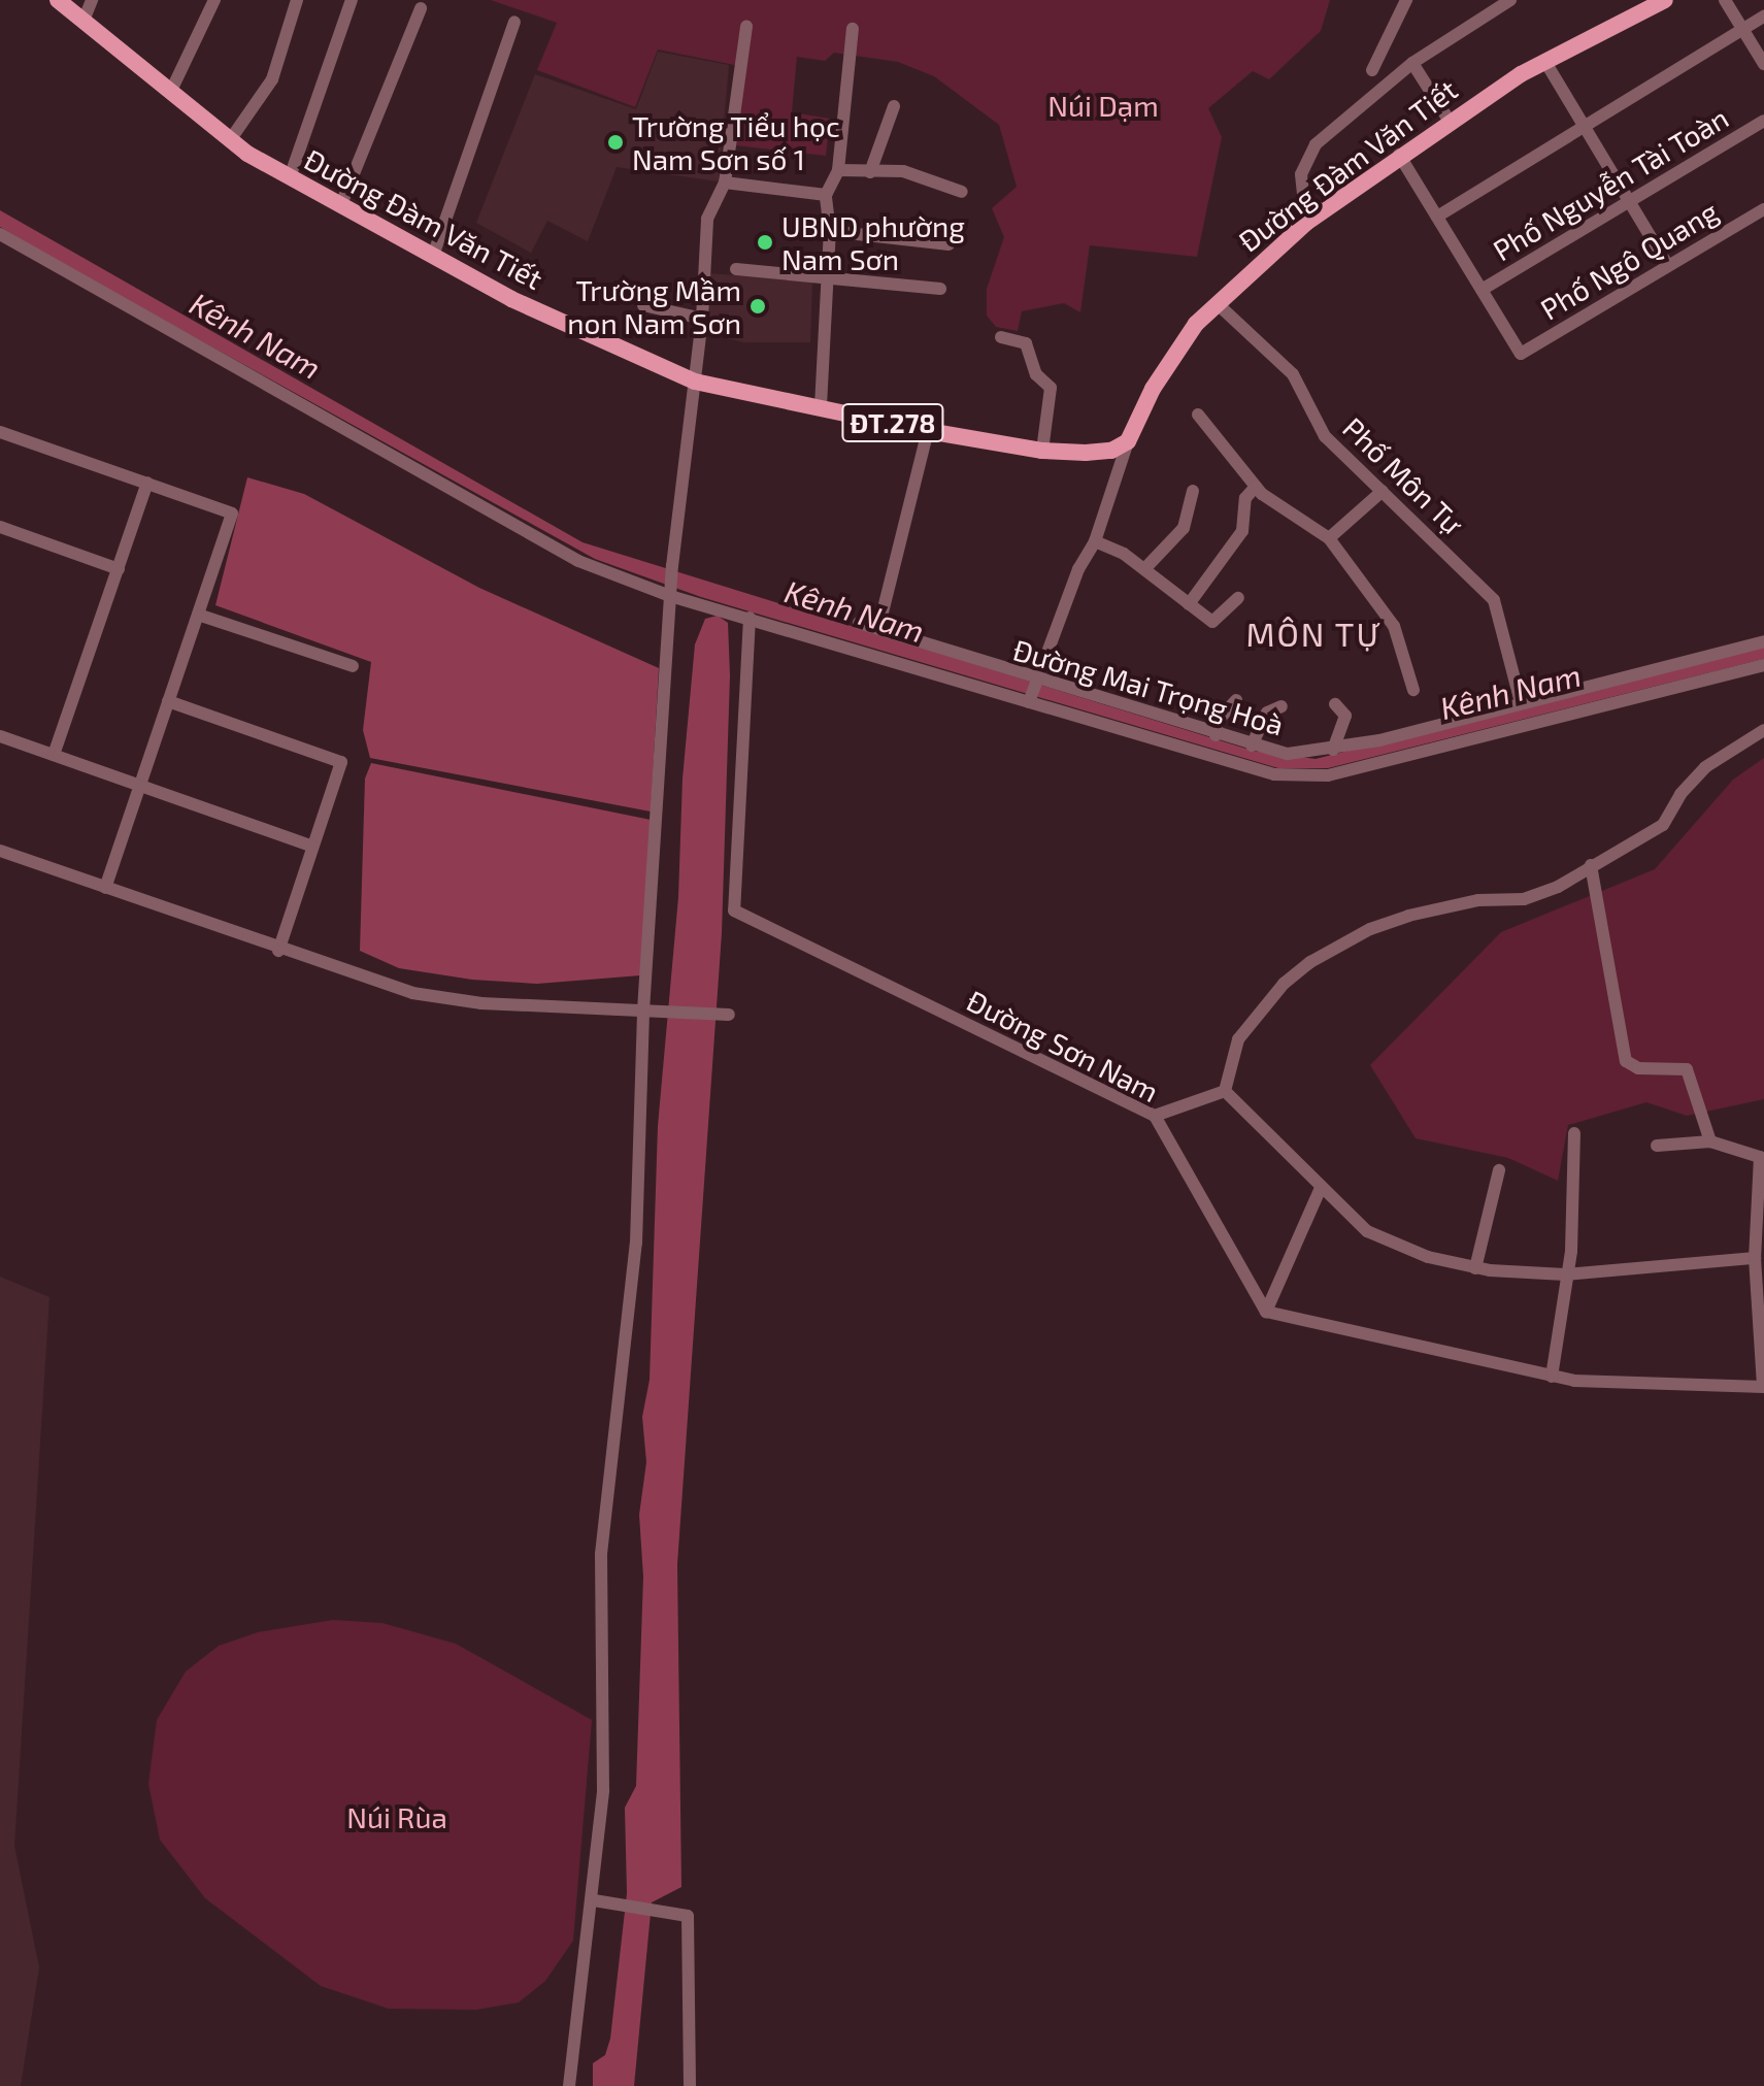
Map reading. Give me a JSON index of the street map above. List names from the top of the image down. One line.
{"streets":{"main road":["Đường Đàm Văn Tiết","ĐT.278"],"street":["Phố Nguyễn Tài Toàn","Phố Ngô Quang","Phố Môn Tự","Đường Mai Trọng Hoà","Đường Sơn Nam"]},"crossings":[["Đường Đàm Văn Tiết","Phố Môn Tự"],["Phố Nguyễn Tài Toàn","Phố Ngô Quang"],["Phố Môn Tự","Đường Mai Trọng Hoà"]],"districts":["MÔN TỰ"],"water":["Kênh Nam"],"parks":["Núi Dạm","Núi Rùa"],"places":["Trường Tiểu học Nam Sơn số 1","UBND phường Nam Sơn","Trường Mầm non Nam Sơn"]}
